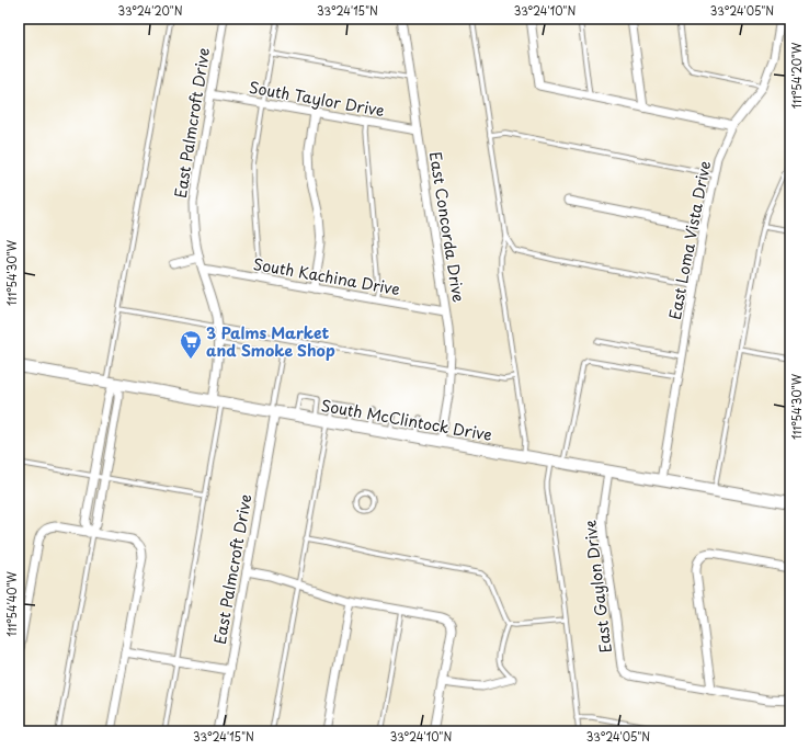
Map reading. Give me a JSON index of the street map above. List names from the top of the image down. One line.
{"streets":{"main road":["South McClintock Drive"],"street":["South Taylor Drive","East Palmcroft Drive","East Concorda Drive","East Loma Vista Drive","South Kachina Drive","East Gaylon Drive"]},"crossings":[["South Taylor Drive","East Palmcroft Drive"],["South Taylor Drive","East Concorda Drive"],["East Palmcroft Drive","South Kachina Drive"],["East Palmcroft Drive","South McClintock Drive"],["East Concorda Drive","South Kachina Drive"],["East Concorda Drive","South McClintock Drive"],["East Loma Vista Drive","South McClintock Drive"],["South McClintock Drive","East Gaylon Drive"]],"places":{"supermarket":["3 Palms Market and Smoke Shop"]},"coordinates":["33°24'20\"N","33°24'15\"N","33°24'10\"N","33°24'05\"N","111°54'20\"W","111°54'30\"W","111°54'40\"W"]}
